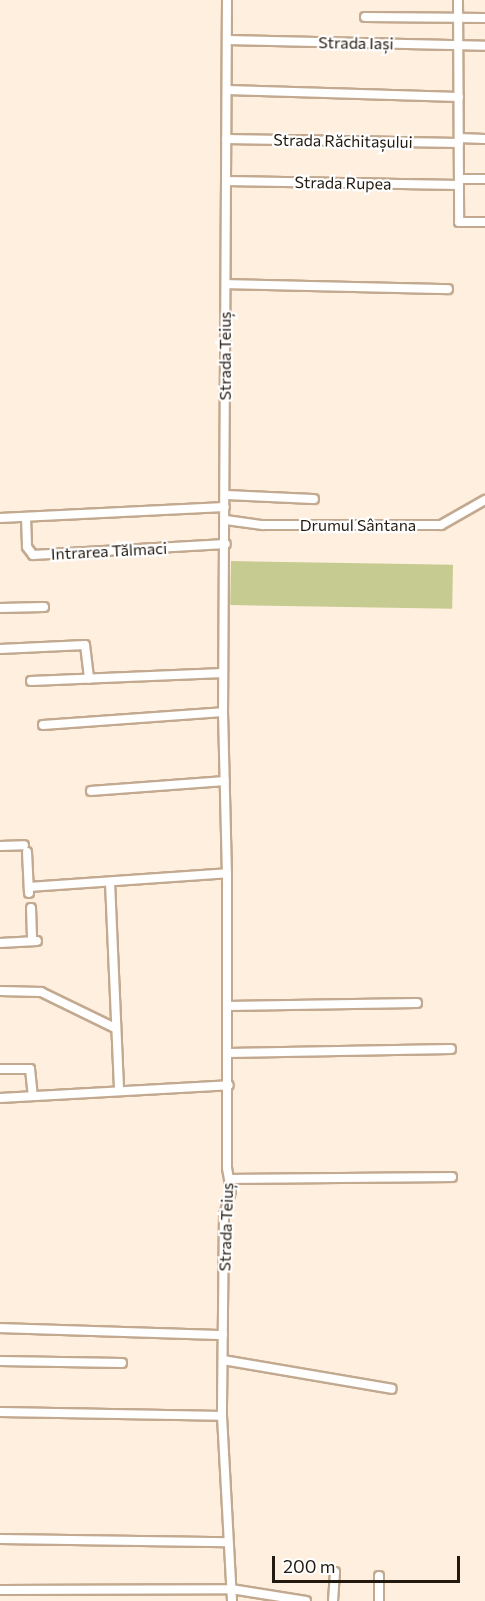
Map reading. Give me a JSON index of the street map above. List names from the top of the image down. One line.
{"streets":{"street":["Strada Iași","Strada Răchitașului","Strada Rupea","Strada Teiuș","Drumul Sântana","Intrarea Tălmaci"]},"crossings":[["Strada Iași","Strada Teiuș"],["Strada Răchitașului","Strada Teiuș"],["Strada Rupea","Strada Teiuș"],["Strada Teiuș","Drumul Sântana"],["Strada Teiuș","Intrarea Tălmaci"]],"scale_bar":"200 m"}
